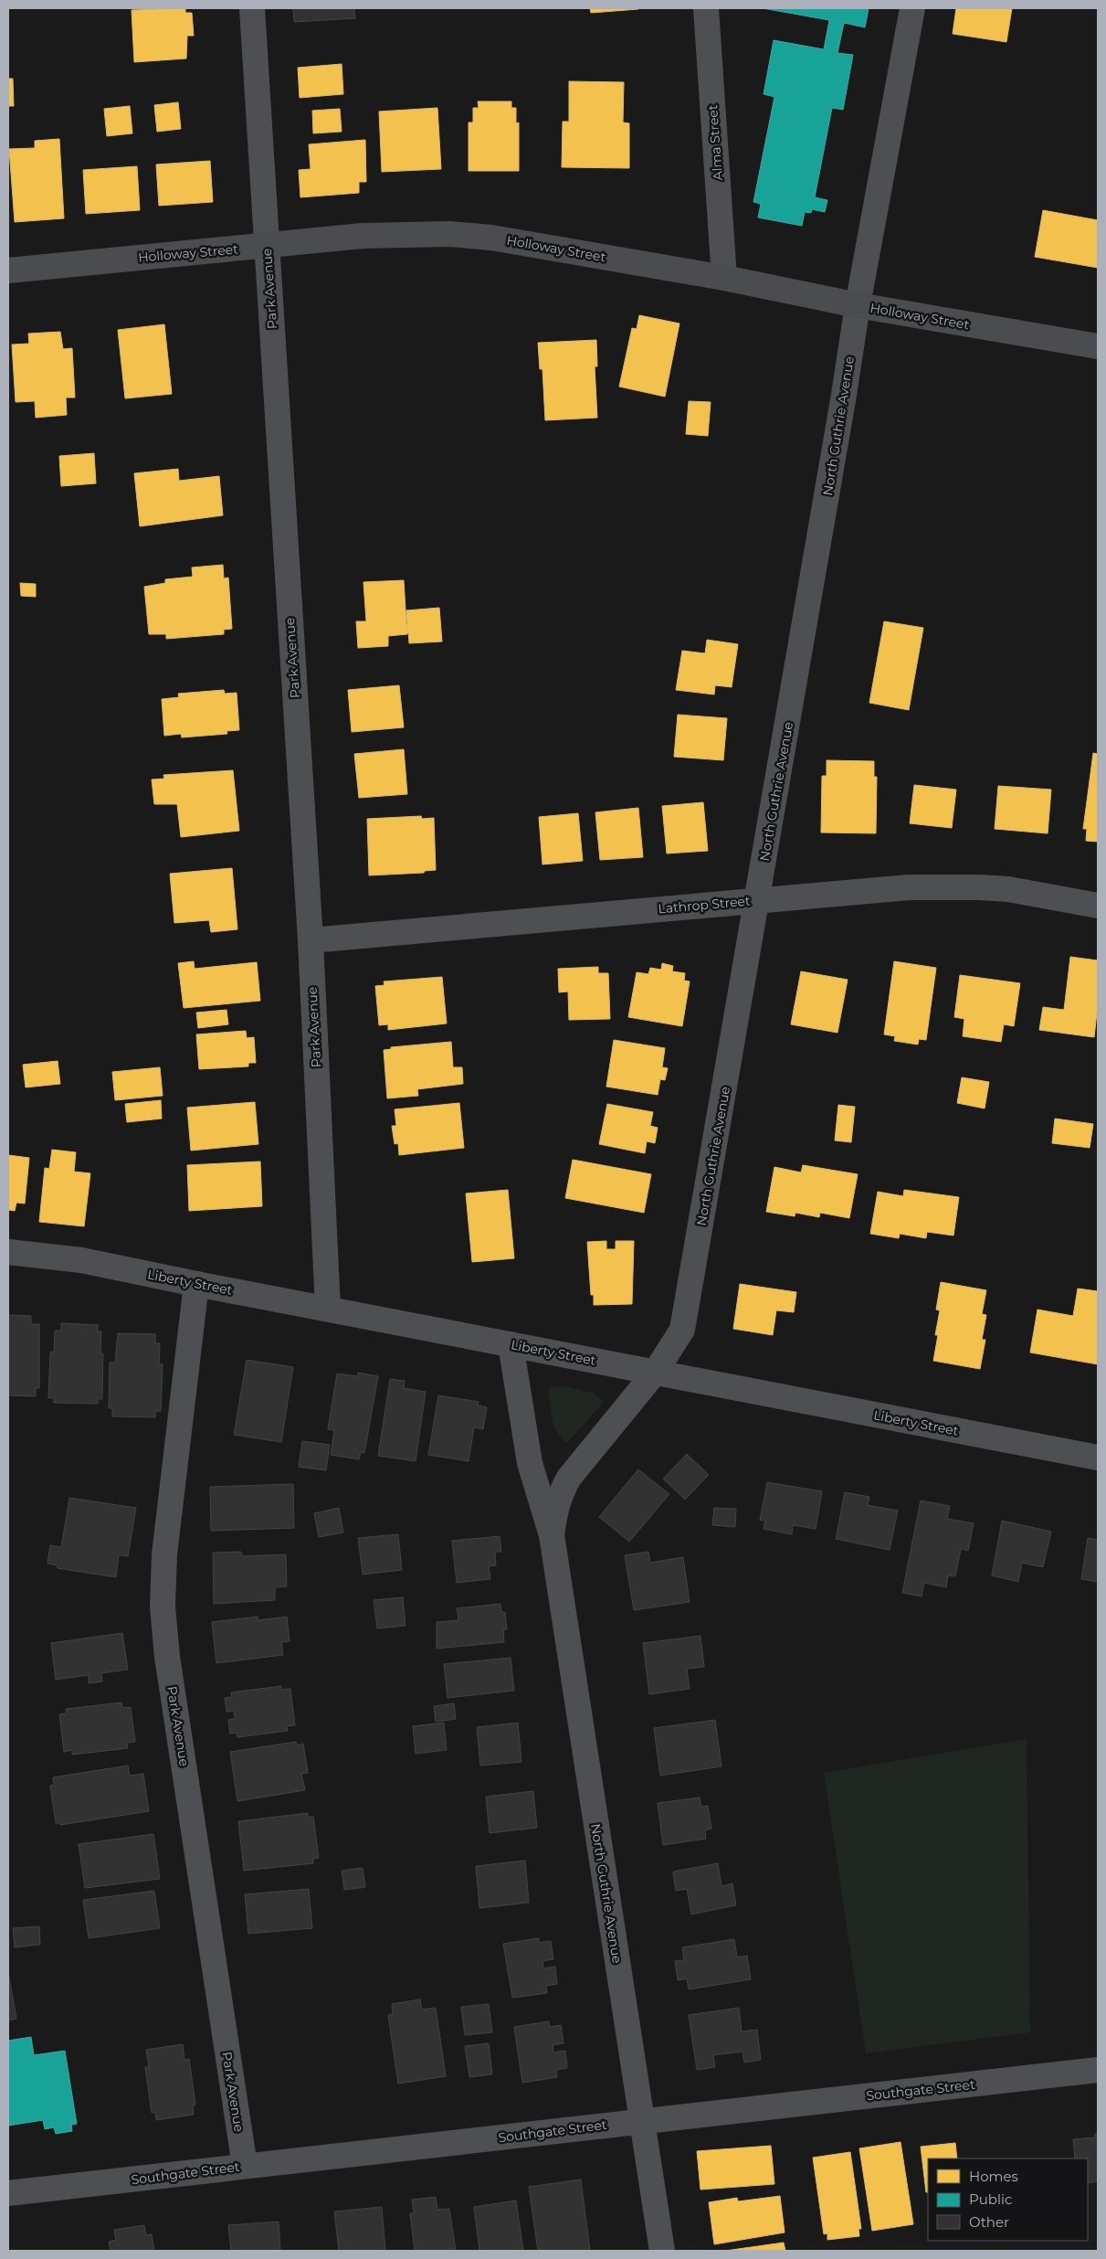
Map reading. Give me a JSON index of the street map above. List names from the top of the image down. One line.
{"streets":{"main road":["Holloway Street"],"street":["Alma Street","Park Avenue","North Guthrie Avenue","Lathrop Street","Liberty Street","Southgate Street"]},"crossings":[["Alma Street","Holloway Street"],["Holloway Street","Park Avenue"],["Holloway Street","North Guthrie Avenue"],["Park Avenue","Lathrop Street"],["Park Avenue","Liberty Street"],["Park Avenue","Southgate Street"],["North Guthrie Avenue","Lathrop Street"],["North Guthrie Avenue","Liberty Street"],["North Guthrie Avenue","Southgate Street"]],"legend":["Homes","Public","Other"]}
